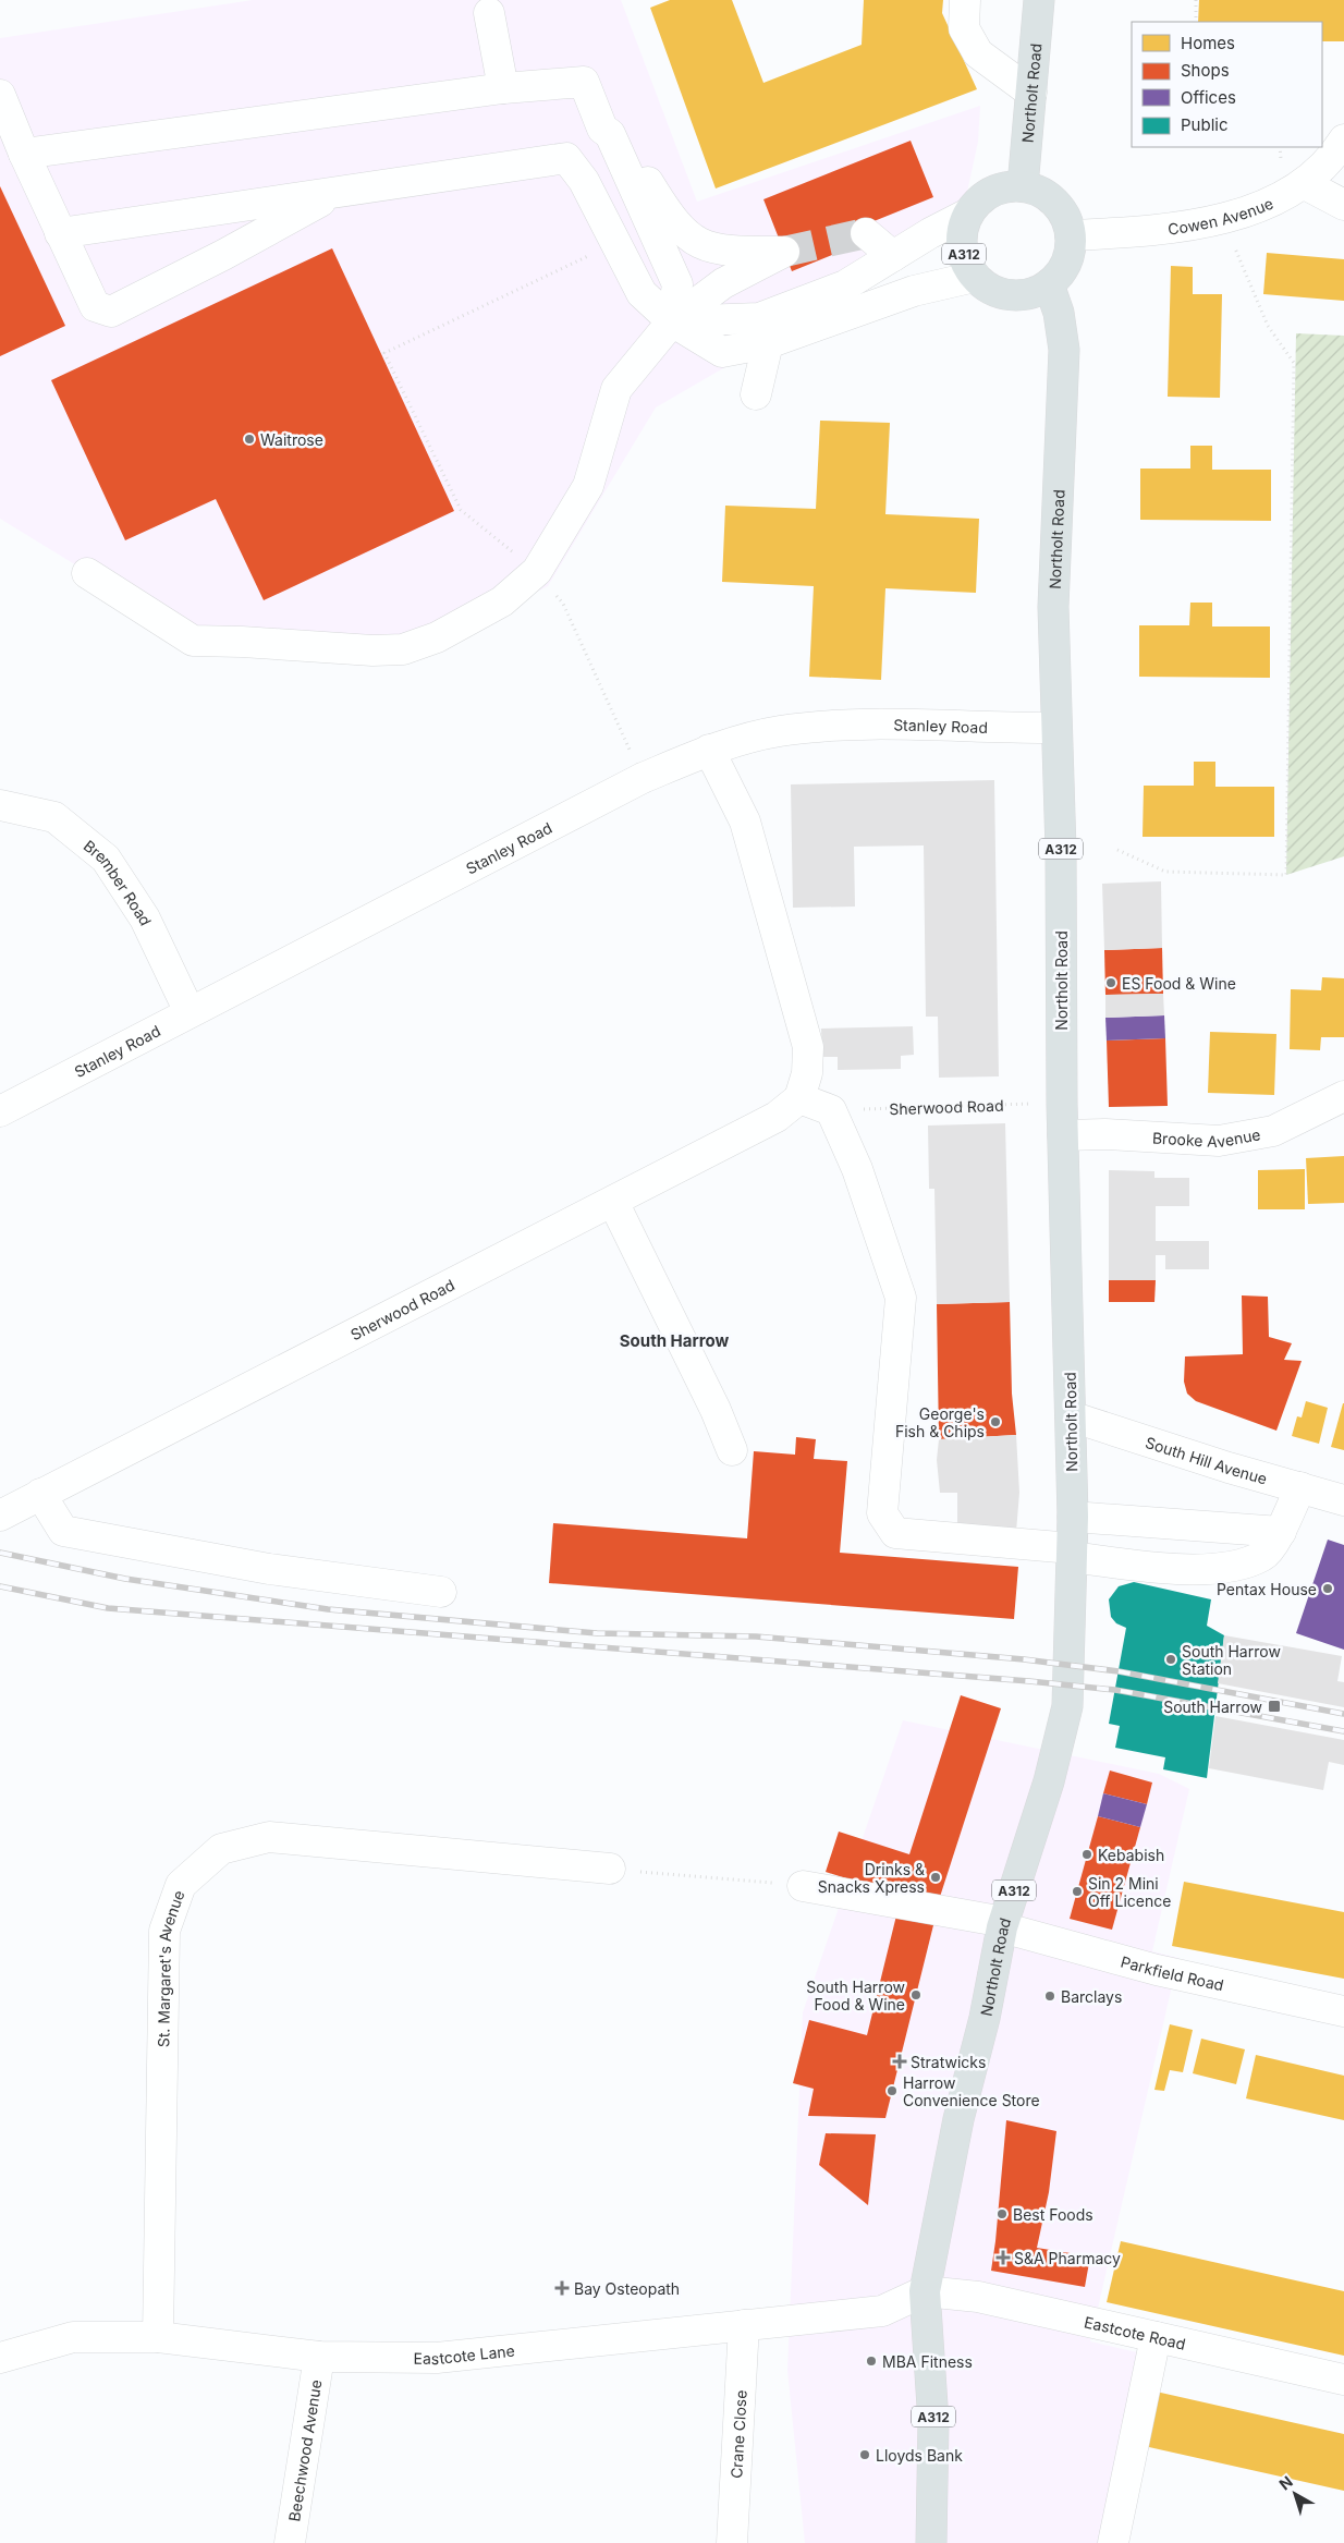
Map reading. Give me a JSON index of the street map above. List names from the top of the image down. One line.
{"streets":{"main road":["Northolt Road","A312"],"street":["Cowen Avenue","Stanley Road","Brember Road","Sherwood Road","Brooke Avenue","South Hill Avenue","St. Margaret's Avenue","Parkfield Road","Eastcote Road","Eastcote Lane","Crane Close","Beechwood Avenue"]},"crossings":[["Northolt Road","Cowen Avenue"],["Northolt Road","A312"],["Northolt Road","Stanley Road"],["Northolt Road","Sherwood Road"],["Northolt Road","Brooke Avenue"],["Northolt Road","South Hill Avenue"],["Northolt Road","Parkfield Road"],["Northolt Road","Eastcote Road"],["Northolt Road","Eastcote Lane"],["Cowen Avenue","A312"],["Stanley Road","Brember Road"],["St. Margaret's Avenue","Eastcote Lane"],["Eastcote Road","Eastcote Lane"],["Eastcote Lane","Crane Close"],["Eastcote Lane","Beechwood Avenue"]],"districts":["South Harrow"],"places":{"other":["Waitrose","ES Food & Wine","George's Fish & Chips","Pentax House","South Harrow Station","Kebabish","Drinks & Snacks Xpress","Sin 2 Mini Off Licence","South Harrow Food & Wine","Barclays","Harrow Convenience Store","Best Foods","MBA Fitness","Lloyds Bank"],"transit":["South Harrow"],"health":["Stratwicks","S&A Pharmacy","Bay Osteopath"]},"legend":["Homes","Shops","Offices","Public"],"north":"top left"}
